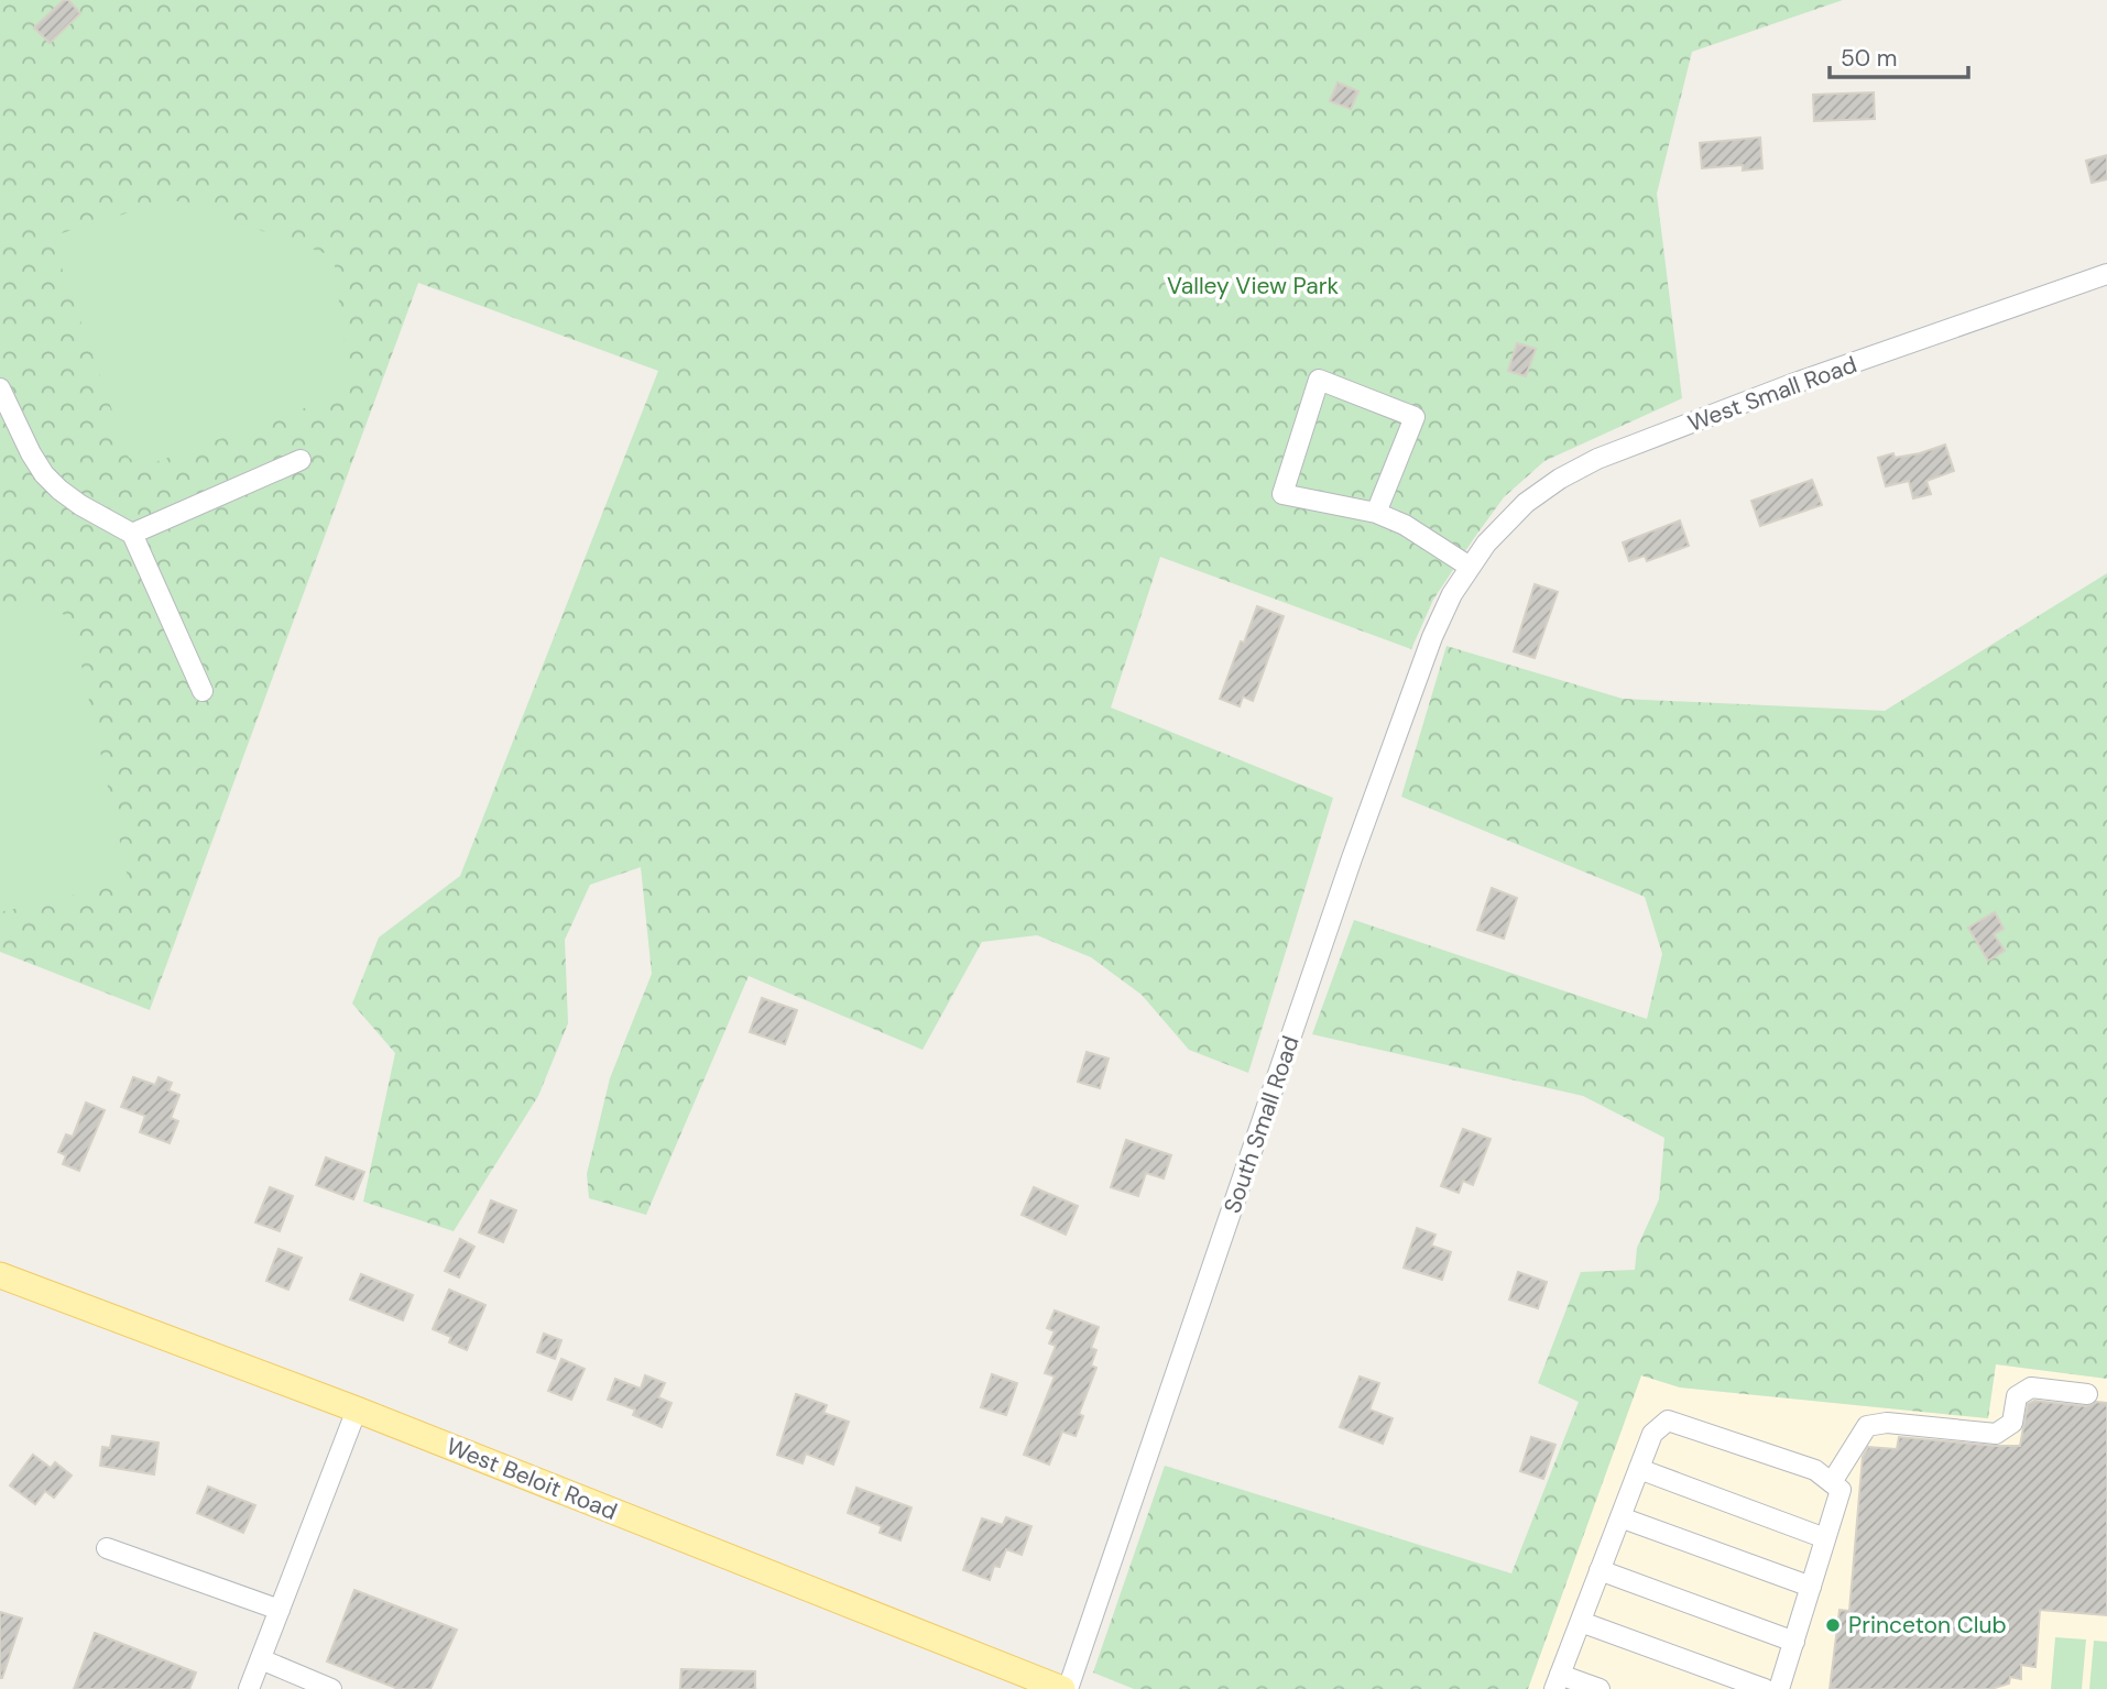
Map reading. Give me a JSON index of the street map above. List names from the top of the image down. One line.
{"streets":{"main road":["West Beloit Road"],"street":["West Small Road","South Small Road"]},"crossings":[["West Small Road","South Small Road"]],"parks":["Valley View Park"],"places":["Princeton Club"],"scale_bar":"50 m"}
